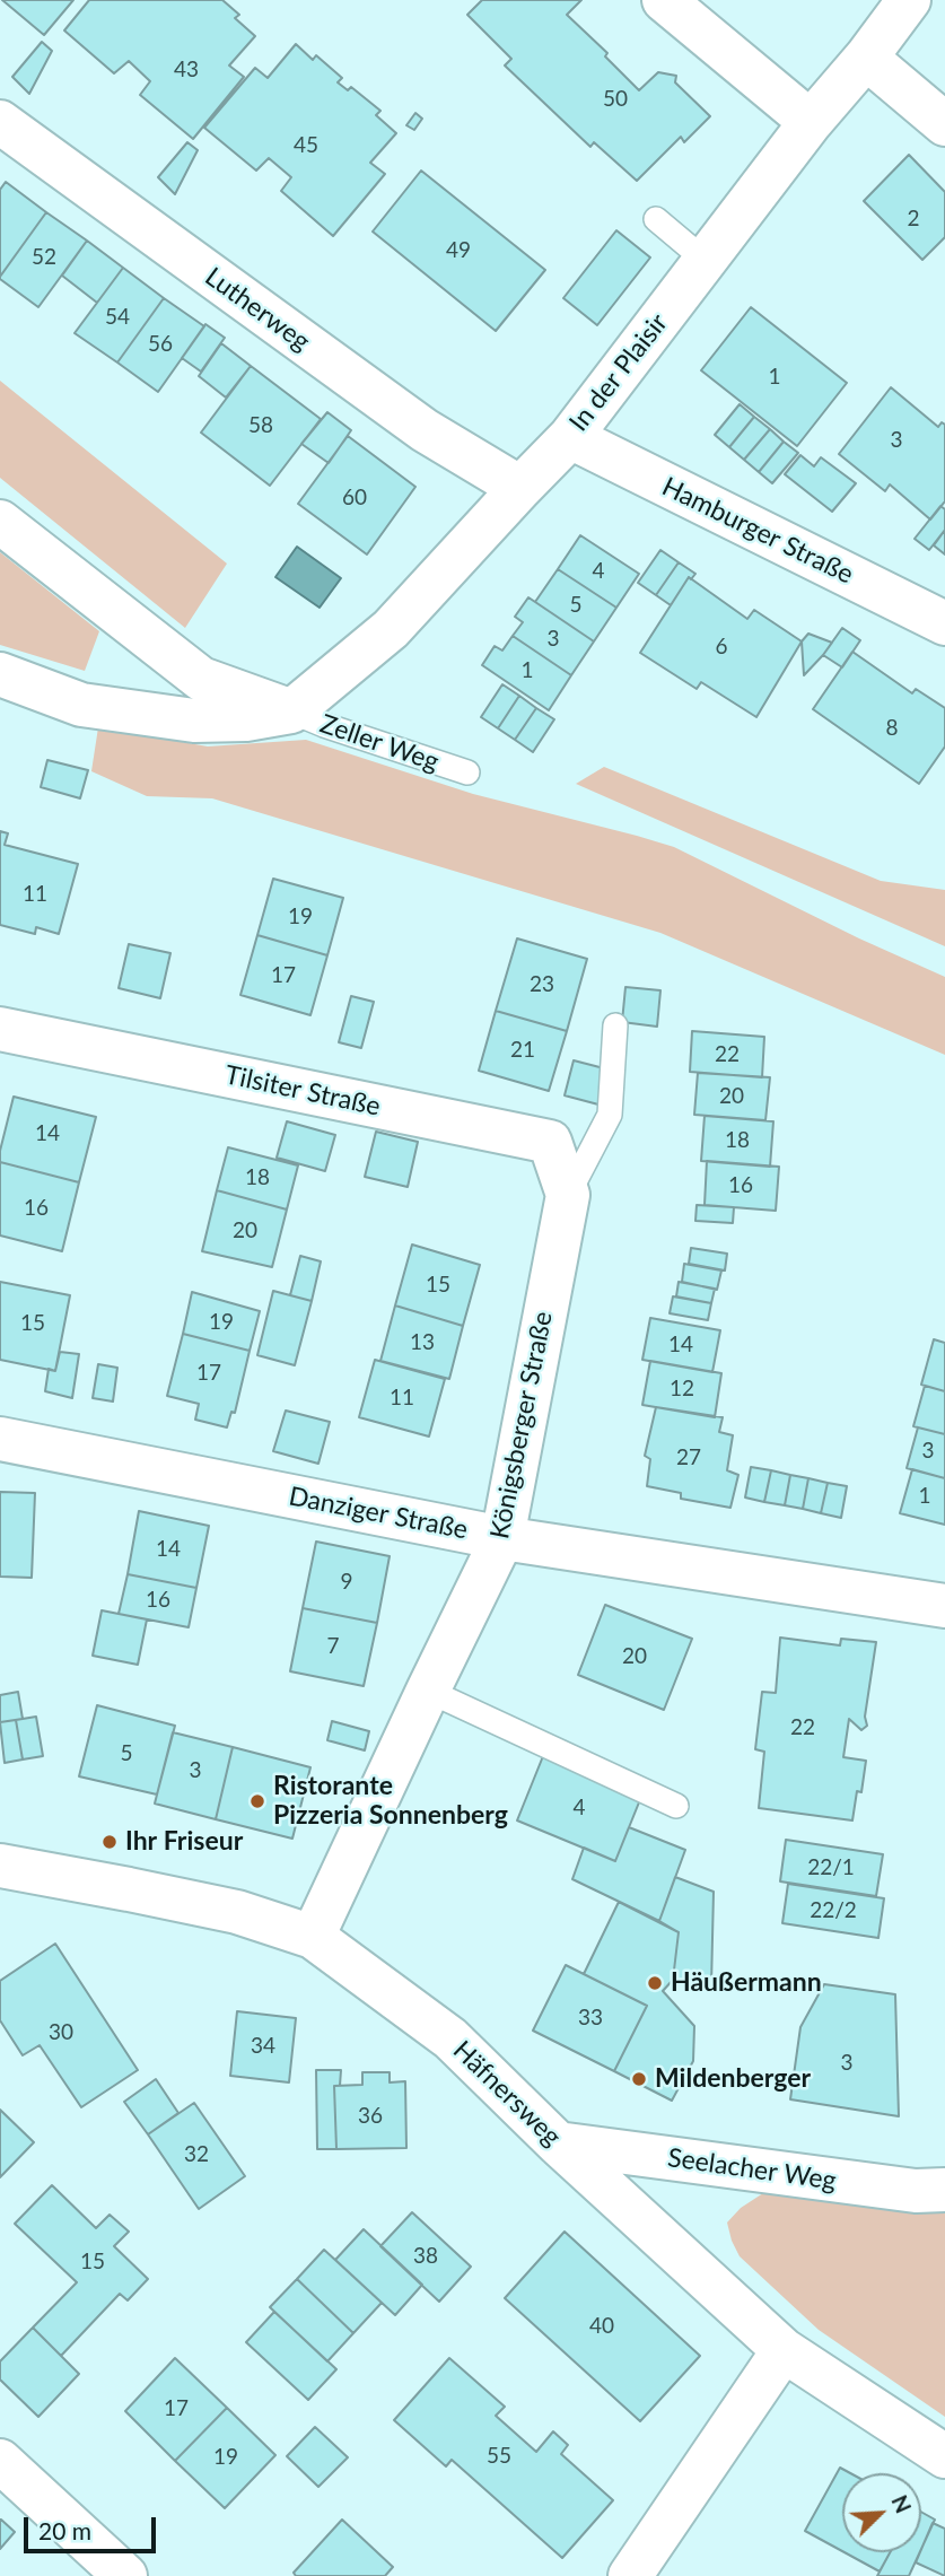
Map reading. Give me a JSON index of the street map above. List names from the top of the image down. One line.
{"streets":{"street":["Lutherweg","In der Plaisir","Hamburger Straße","Tilsiter Straße","Königsberger Straße","Danziger Straße","Häfnersweg","Seelacher Weg"],"lane":["Zeller Weg"]},"crossings":[["Lutherweg","In der Plaisir"],["In der Plaisir","Hamburger Straße"],["In der Plaisir","Zeller Weg"],["Tilsiter Straße","Königsberger Straße"],["Königsberger Straße","Danziger Straße"],["Königsberger Straße","Häfnersweg"],["Häfnersweg","Seelacher Weg"]],"places":["Ristorante Pizzeria Sonnenberg","Ihr Friseur","Häußermann","Mildenberger"],"house_numbers":["43","50","45","2","49","52","54","56","1","58","3","60","4","5","3","6","1","8","11","19","17","23","21","22","20","14","18","18","16","16","20","15","19","15","13","14","17","12","11","3","27","1","14","9","16","7","20","22","5","3","4","22/1","22/2","33","30","34","3","36","32","38","15","40","17","55","19"],"scale_bar":"20 m","north":"top right"}
